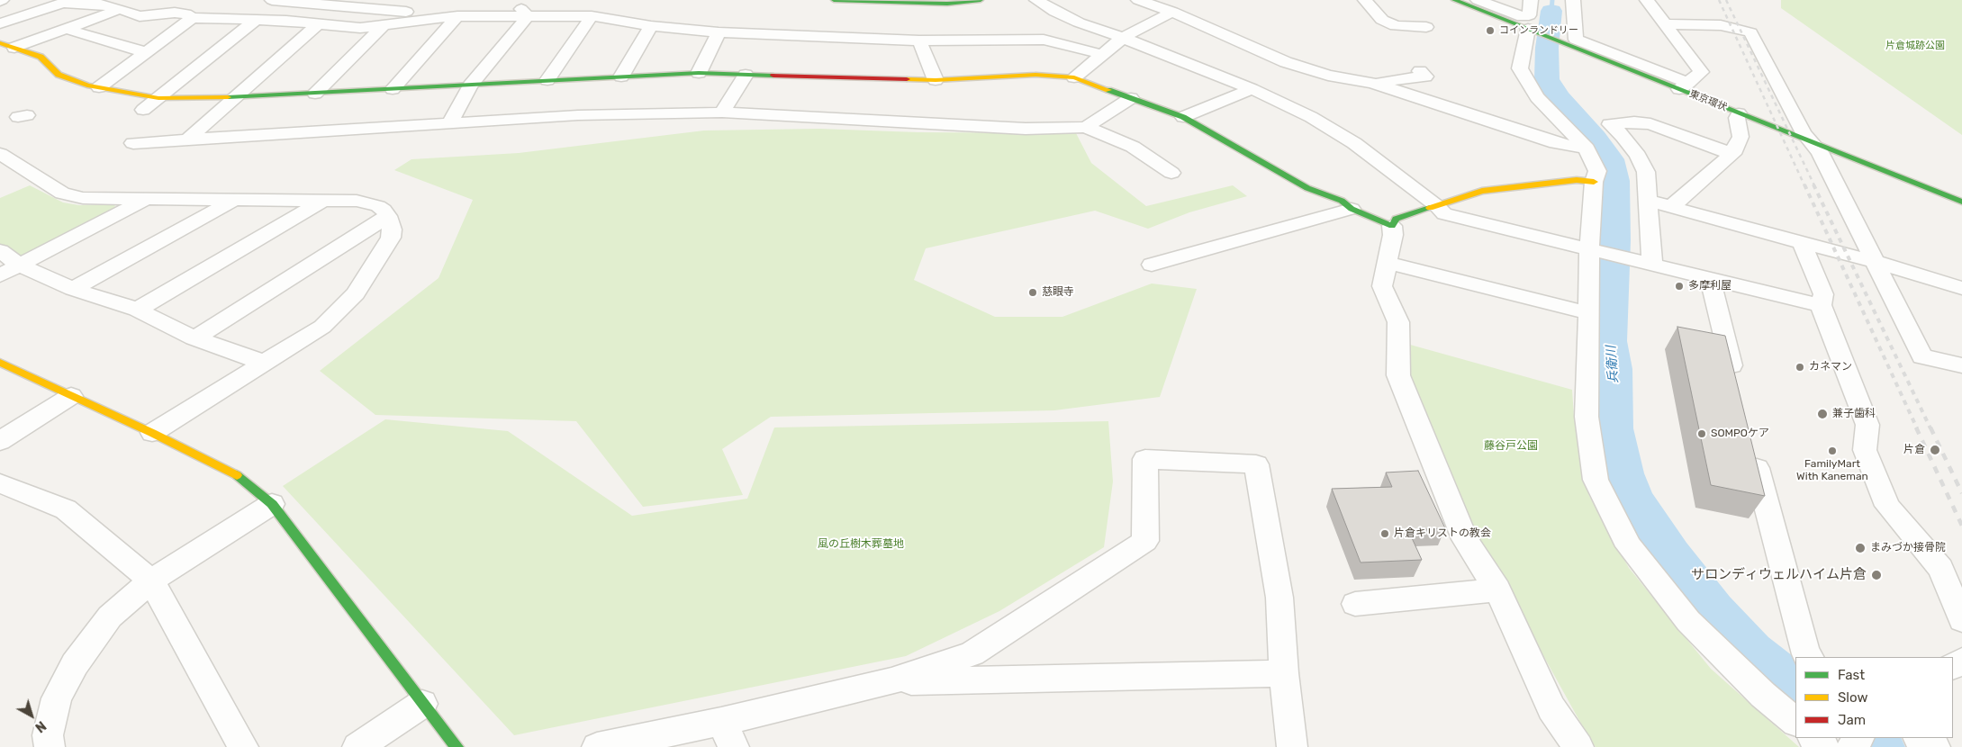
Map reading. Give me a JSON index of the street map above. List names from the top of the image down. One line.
{"streets":{"main road":["東京環状"]},"water":["兵衛川"],"parks":["片倉城跡公園","藤谷戸公園","風の丘樹木葬墓地"],"places":["コインランドリー","多摩利屋","慈眼寺","カネマン","兼子歯科","SOMPOケア","片倉","FamilyMart With Kaneman","片倉キリストの教会","まみづか接骨院","サロンディウェルハイム片倉"],"legend":["Fast","Slow","Jam"],"north":"bottom right"}
